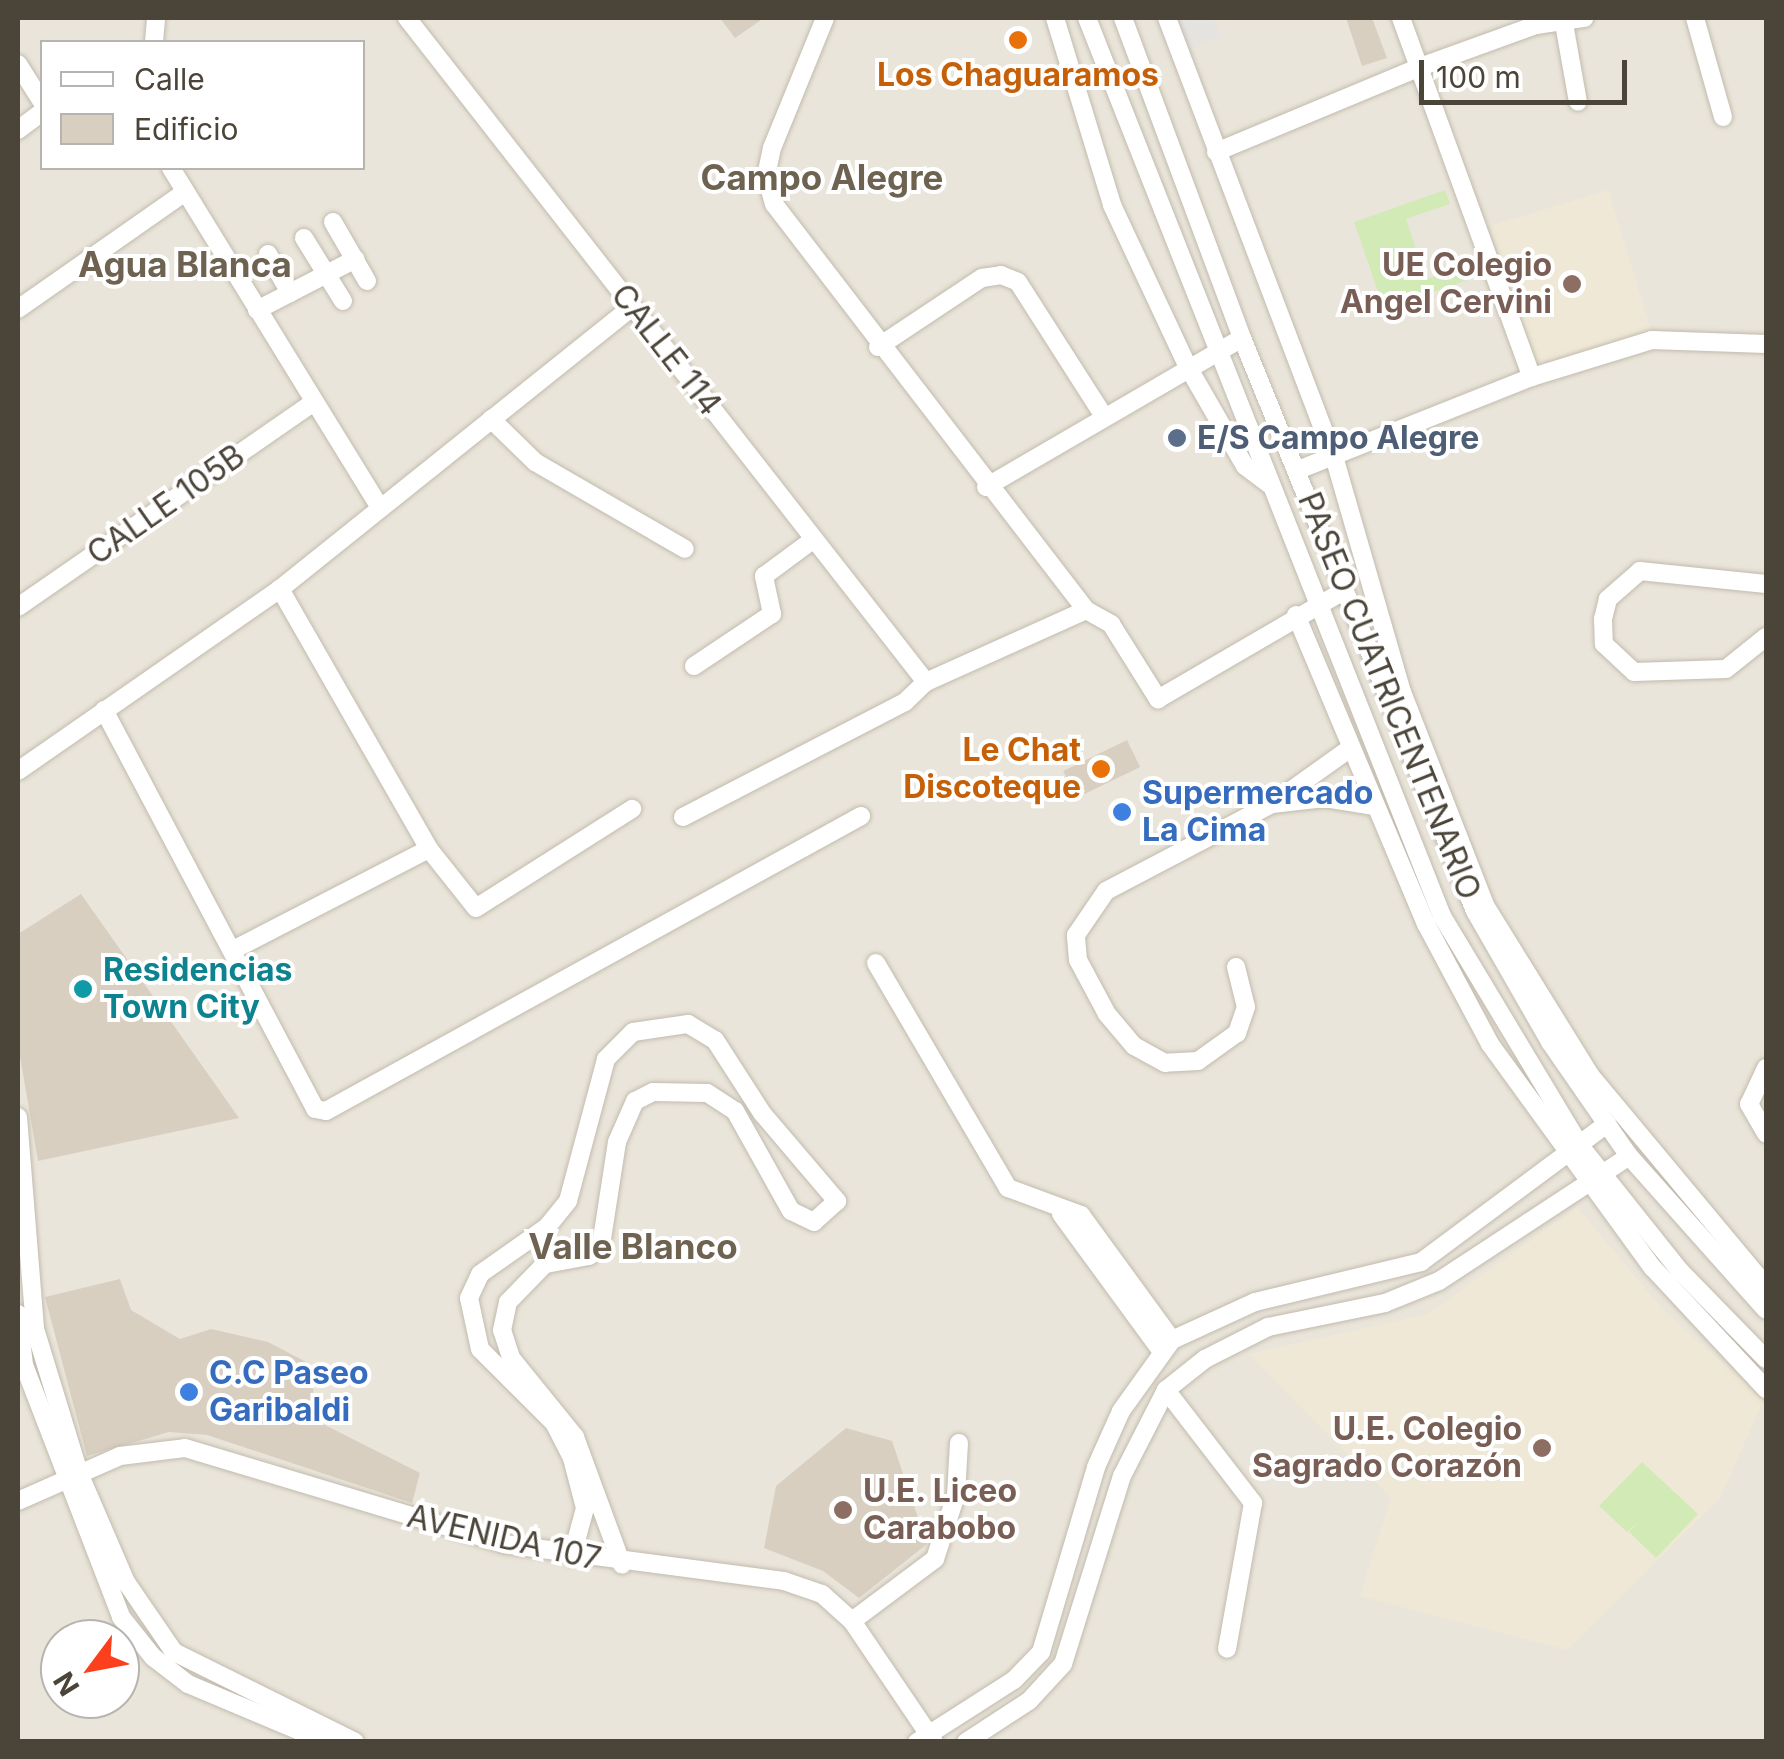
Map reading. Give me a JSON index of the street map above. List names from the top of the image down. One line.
{"streets":{"street":["CALLE 114","CALLE 105B","PASEO CUATRICENTENARIO","AVENIDA 107"]},"districts":["Campo Alegre","Agua Blanca","Valle Blanco"],"places":["Los Chaguaramos","UE Colegio Angel Cervini","E/S Campo Alegre","Le Chat Discoteque","Supermercado La Cima","Residencias Town City","C.C Paseo Garibaldi","U.E. Colegio Sagrado Corazón","U.E. Liceo Carabobo"],"legend":["Calle","Edificio"],"scale_bar":"100 m","north":"bottom left"}
